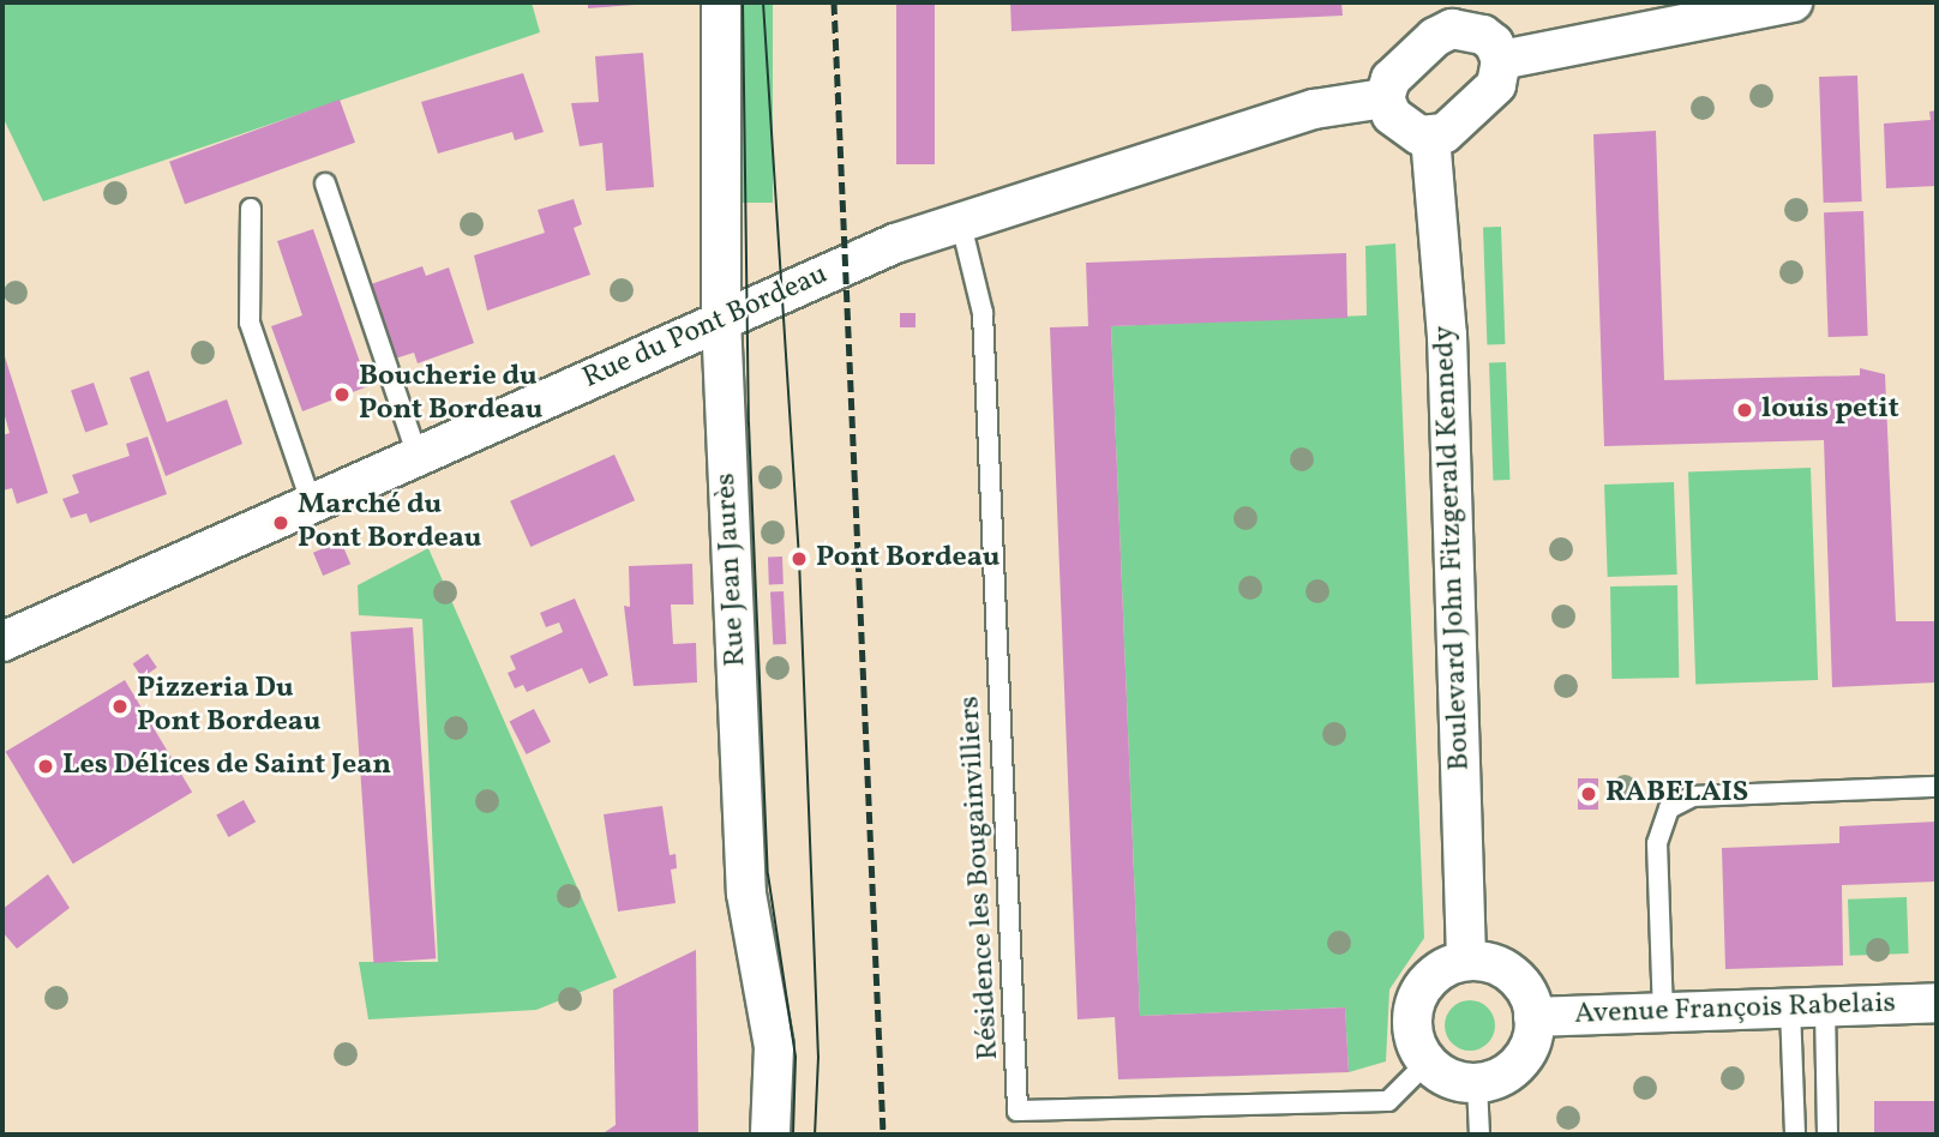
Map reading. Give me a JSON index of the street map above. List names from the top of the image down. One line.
{"streets":{"street":["Rue du Pont Bordeau","Boulevard John Fitzgerald Kennedy","Rue Jean Jaurès","Avenue François Rabelais"],"lane":["Résidence les Bougainvilliers"]},"crossings":[["Rue du Pont Bordeau","Boulevard John Fitzgerald Kennedy"],["Rue du Pont Bordeau","Rue Jean Jaurès"],["Rue du Pont Bordeau","Résidence les Bougainvilliers"],["Boulevard John Fitzgerald Kennedy","Résidence les Bougainvilliers"],["Boulevard John Fitzgerald Kennedy","Avenue François Rabelais"],["Résidence les Bougainvilliers","Avenue François Rabelais"]],"places":["Boucherie du Pont Bordeau","louis petit","Marché du Pont Bordeau","Pont Bordeau","Pizzeria Du Pont Bordeau","Les Délices de Saint Jean","RABELAIS"]}
